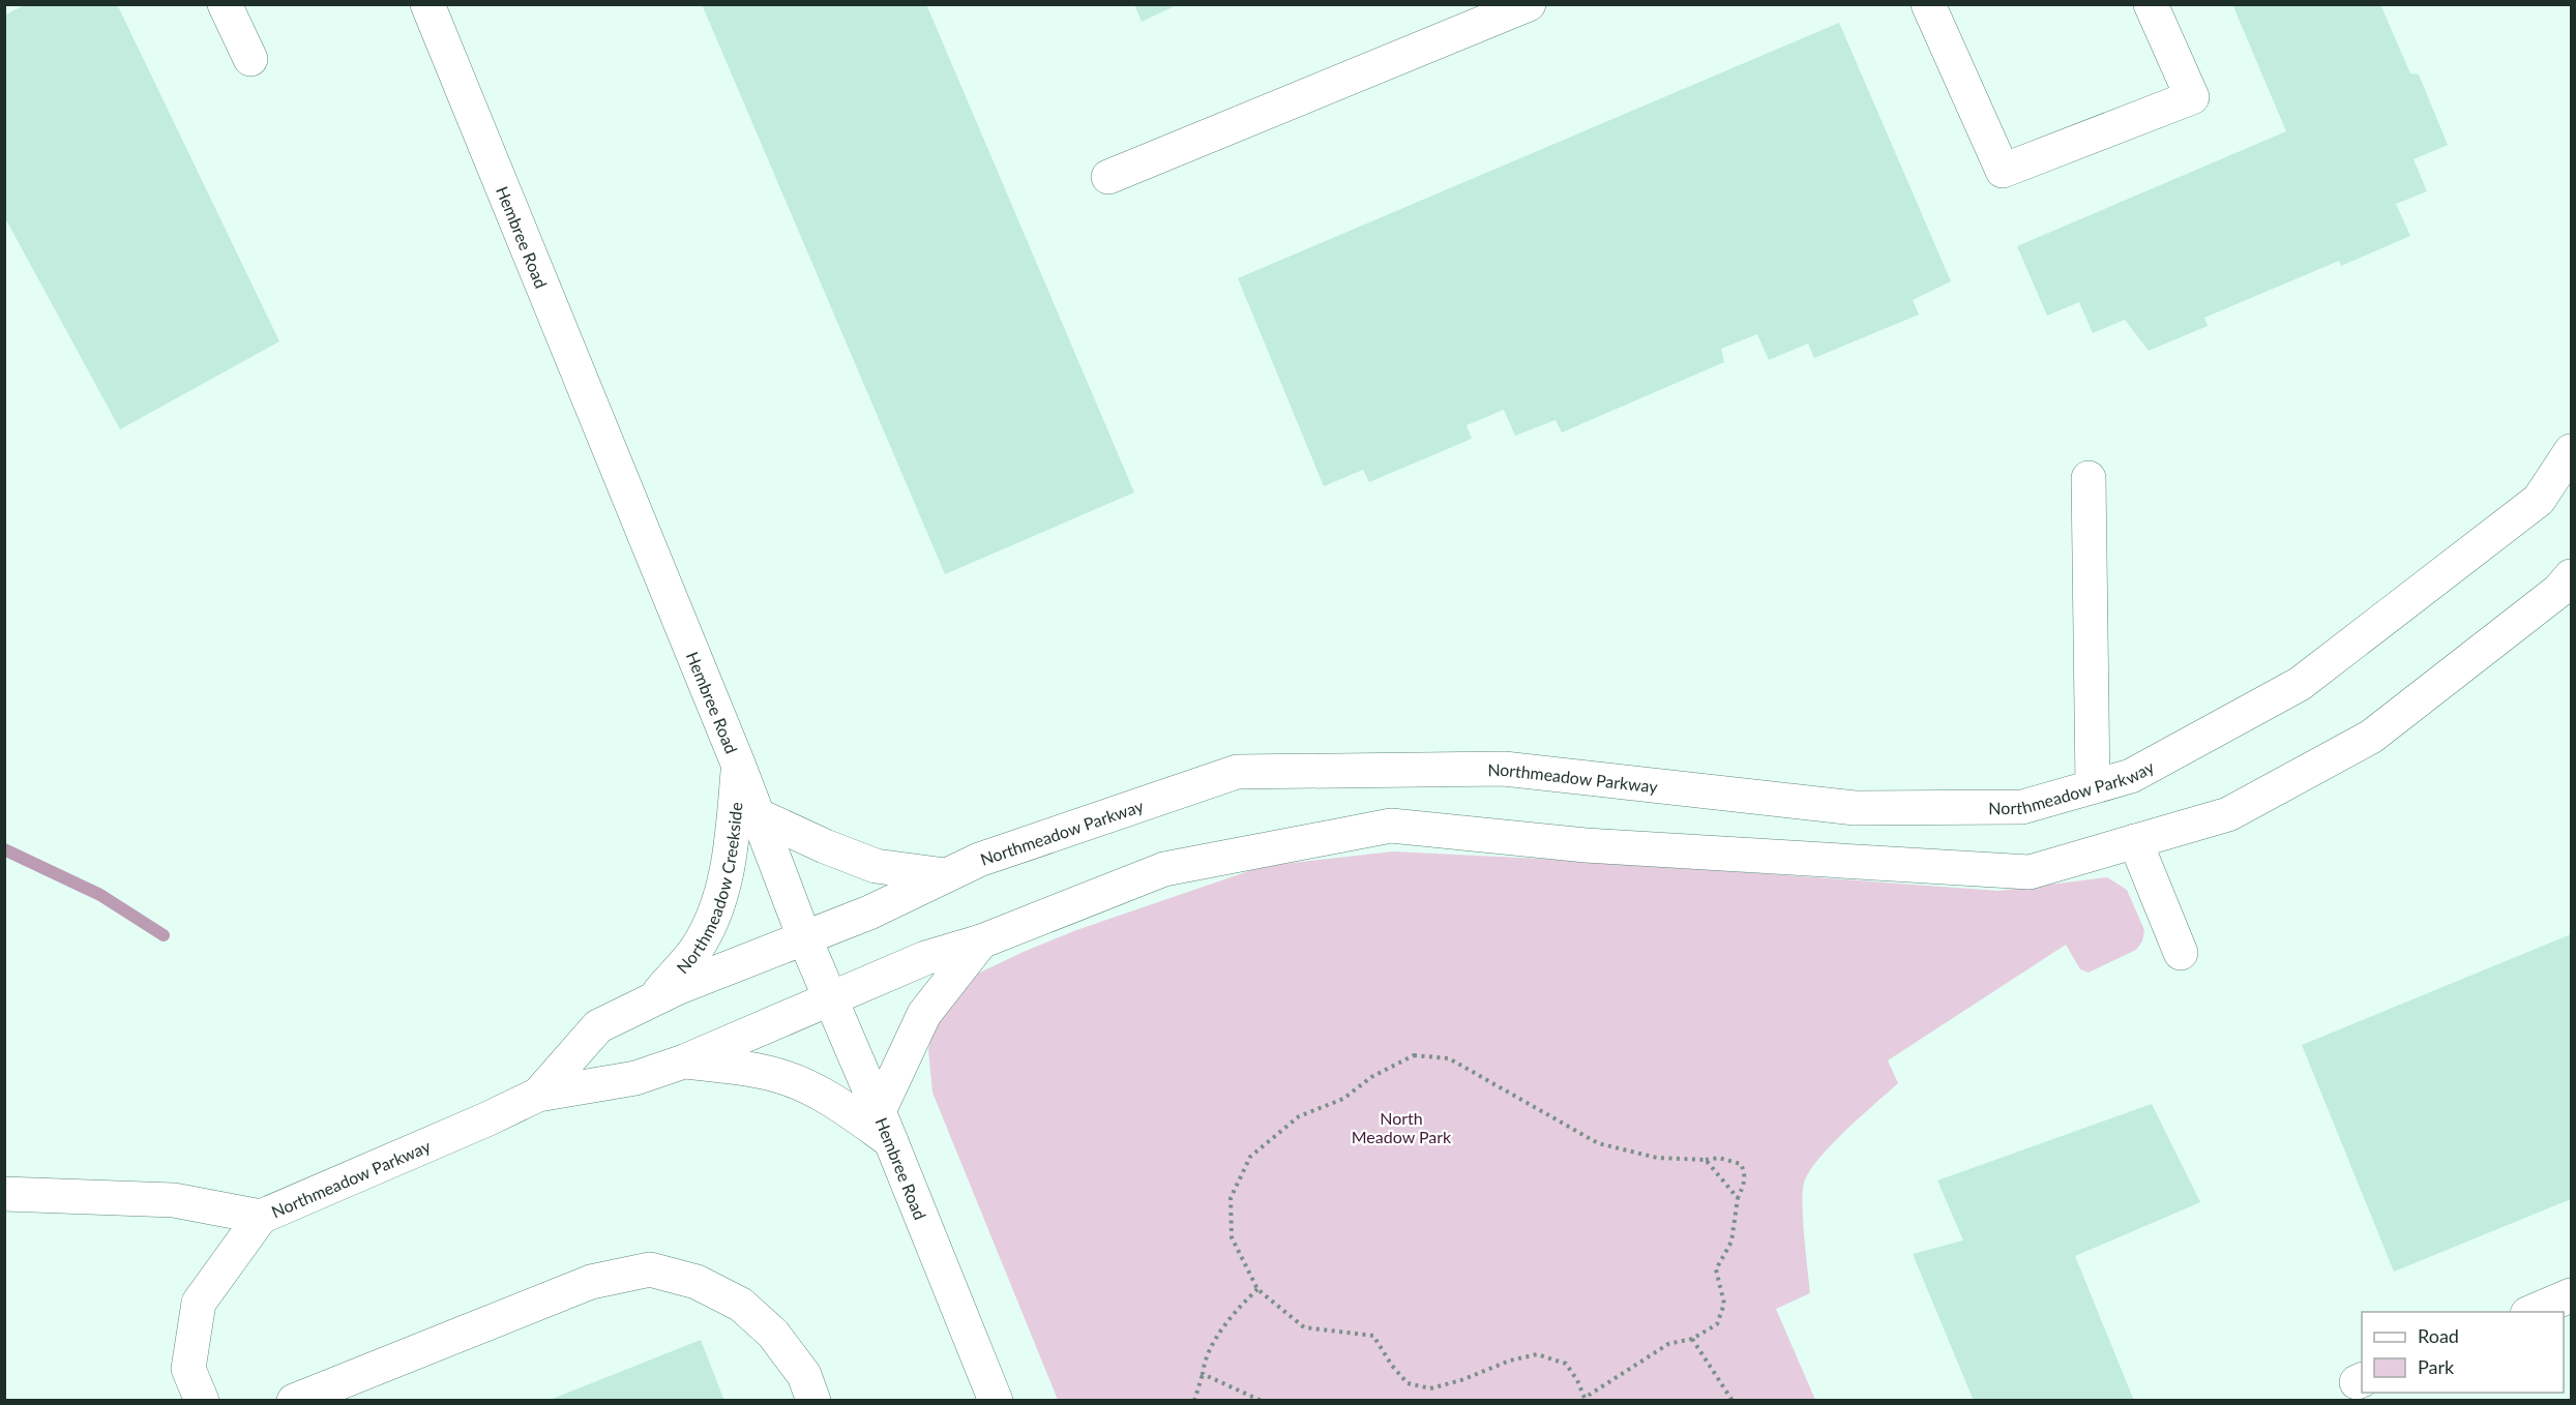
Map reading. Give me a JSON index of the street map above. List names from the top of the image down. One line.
{"streets":{"street":["Hembree Road","Northmeadow Parkway","Northmeadow Creekside"]},"crossings":[["Hembree Road","Northmeadow Parkway"],["Hembree Road","Northmeadow Creekside"],["Northmeadow Parkway","Northmeadow Creekside"]],"parks":["North Meadow Park"],"legend":["Road","Park"]}
